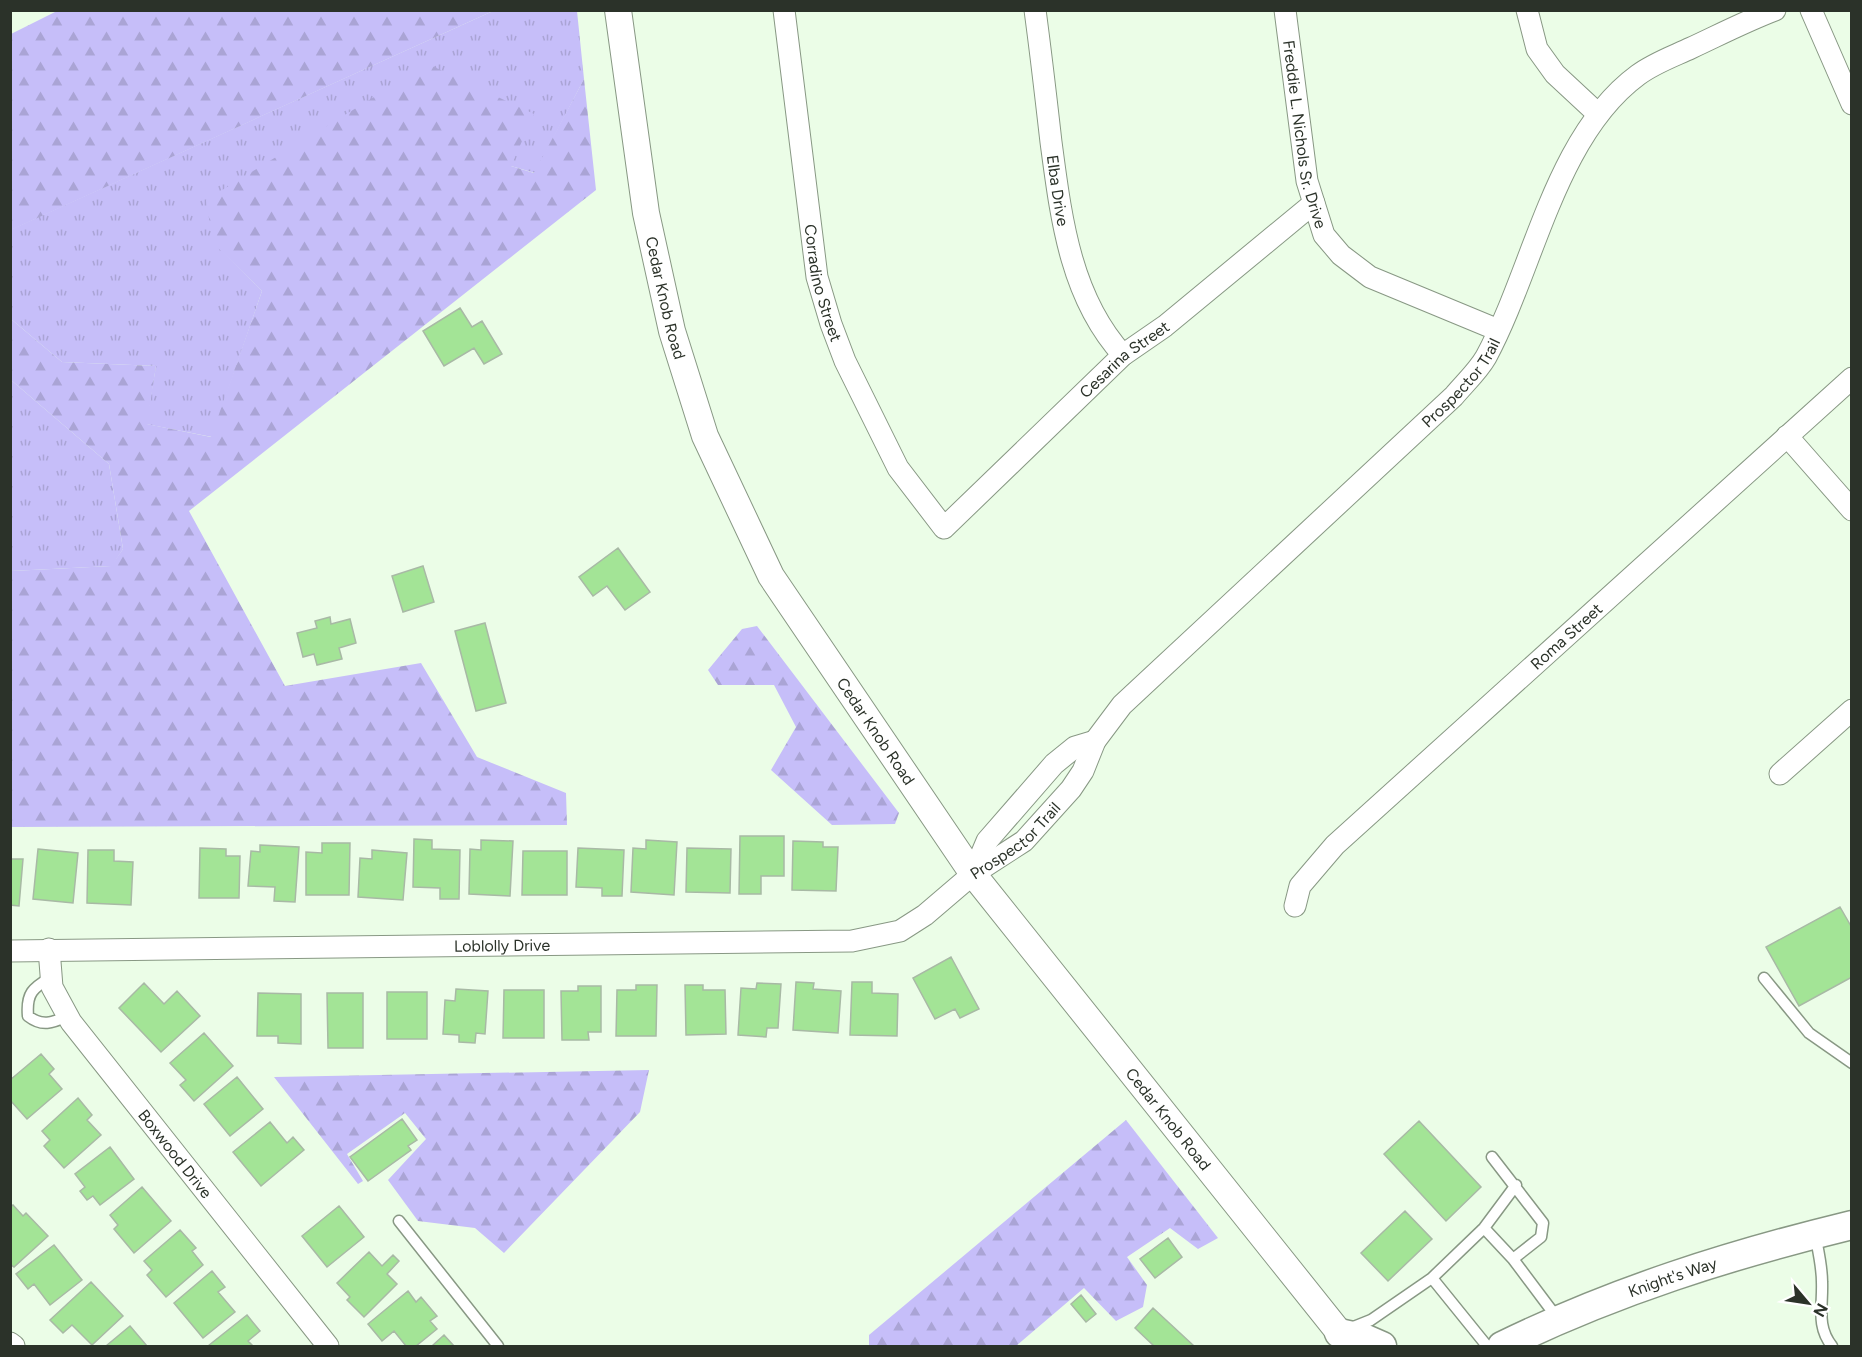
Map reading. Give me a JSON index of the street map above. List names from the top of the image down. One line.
{"streets":{"main road":["Knight's Way"],"street":["Freddie L. Nichols Sr. Drive","Elba Drive","Corradino Street","Cedar Knob Road","Cesarina Street","Prospector Trail","Roma Street","Loblolly Drive","Boxwood Drive"]},"crossings":[["Freddie L. Nichols Sr. Drive","Cesarina Street"],["Freddie L. Nichols Sr. Drive","Prospector Trail"],["Elba Drive","Cesarina Street"],["Corradino Street","Cesarina Street"],["Cedar Knob Road","Prospector Trail"],["Cedar Knob Road","Loblolly Drive"],["Prospector Trail","Loblolly Drive"],["Loblolly Drive","Boxwood Drive"]],"north":"bottom right"}
